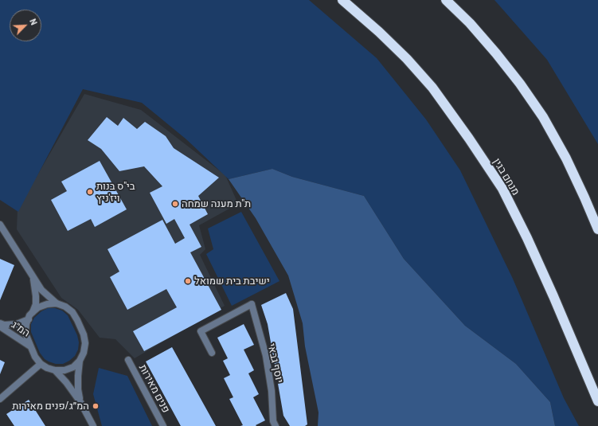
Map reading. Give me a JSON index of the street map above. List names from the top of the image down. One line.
{"streets":{"highway":["מנחם בגין"],"street":["המ\"ג","יוסף גבאי","פנים מאירות"]},"places":["בי\"ס בנות ויז'ניץ","ת\"ת מענה שמחה","ישיבת בית שמואל","המ״ג/פנים מאירות"],"north":"top right"}
